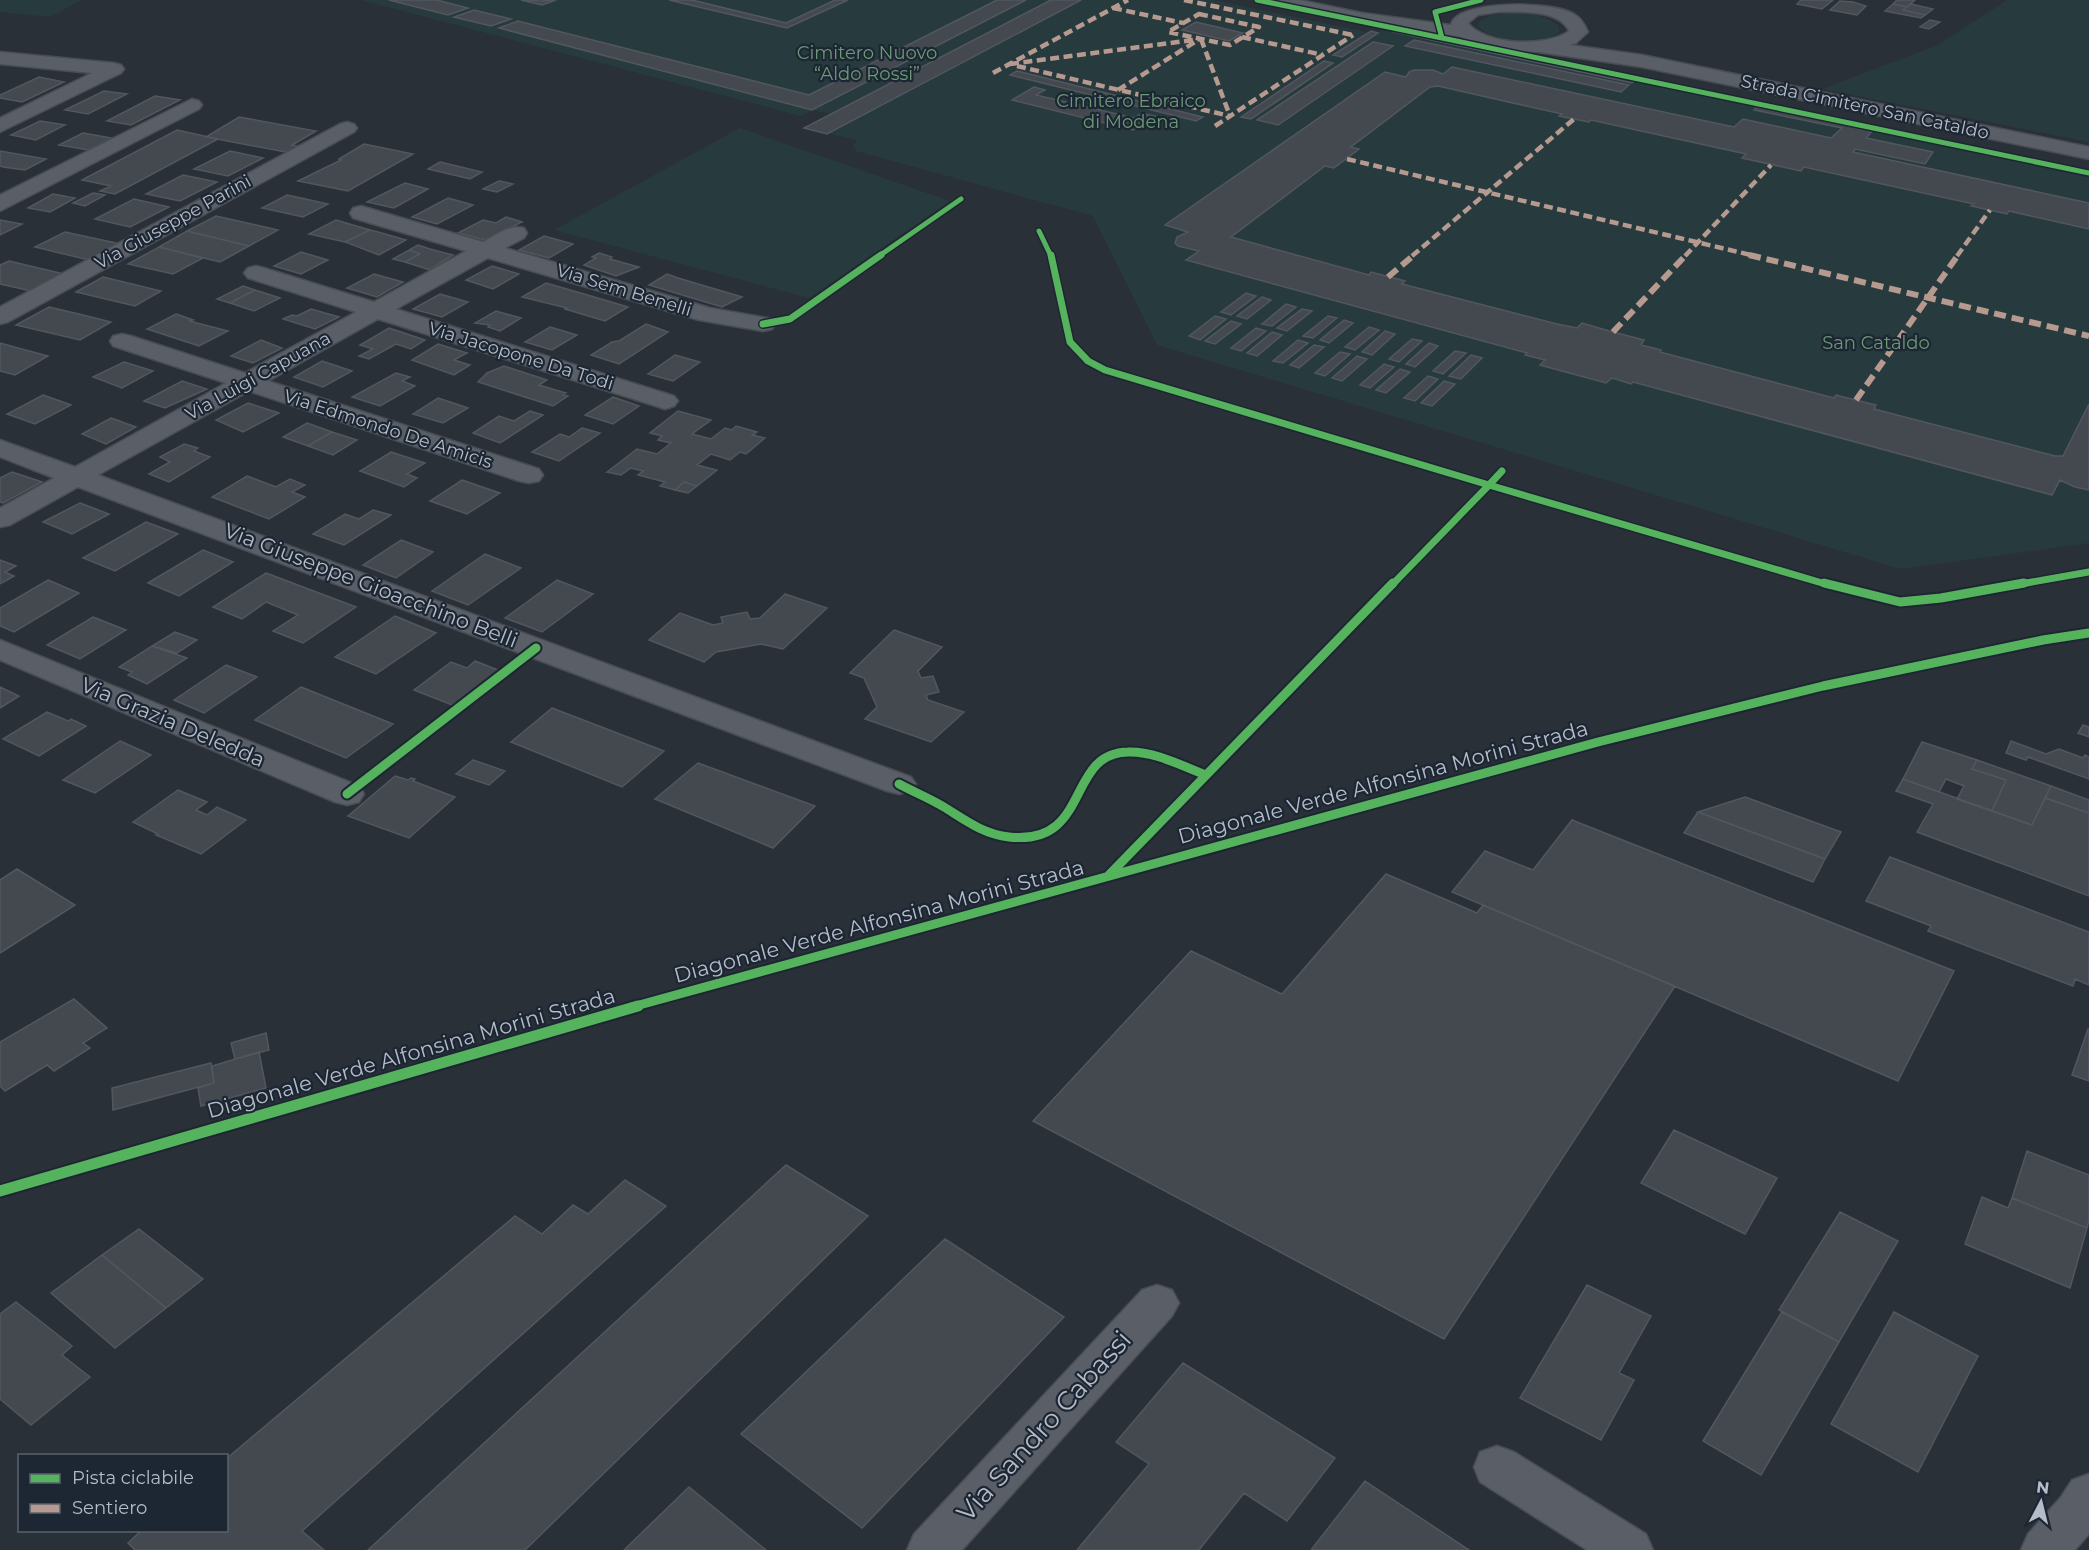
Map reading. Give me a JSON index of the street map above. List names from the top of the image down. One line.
{"streets":{"street":["Strada Cimitero San Cataldo","Via Giuseppe Parini","Via Sem Benelli","Via Jacopone Da Todi","Via Luigi Capuana","Via Edmondo De Amicis","Via Giuseppe Gioacchino Belli","Via Grazia Deledda","Via Sandro Cabassi"],"cycle path":["Diagonale Verde Alfonsina Morini Strada"]},"crossings":[["Via Sem Benelli","Via Luigi Capuana"],["Via Jacopone Da Todi","Via Luigi Capuana"],["Via Luigi Capuana","Via Edmondo De Amicis"],["Via Luigi Capuana","Via Giuseppe Gioacchino Belli"]],"parks":["Cimitero Nuovo “Aldo Rossi”","Cimitero Ebraico di Modena","San Cataldo"],"legend":["Pista ciclabile","Sentiero"],"north":"top"}
